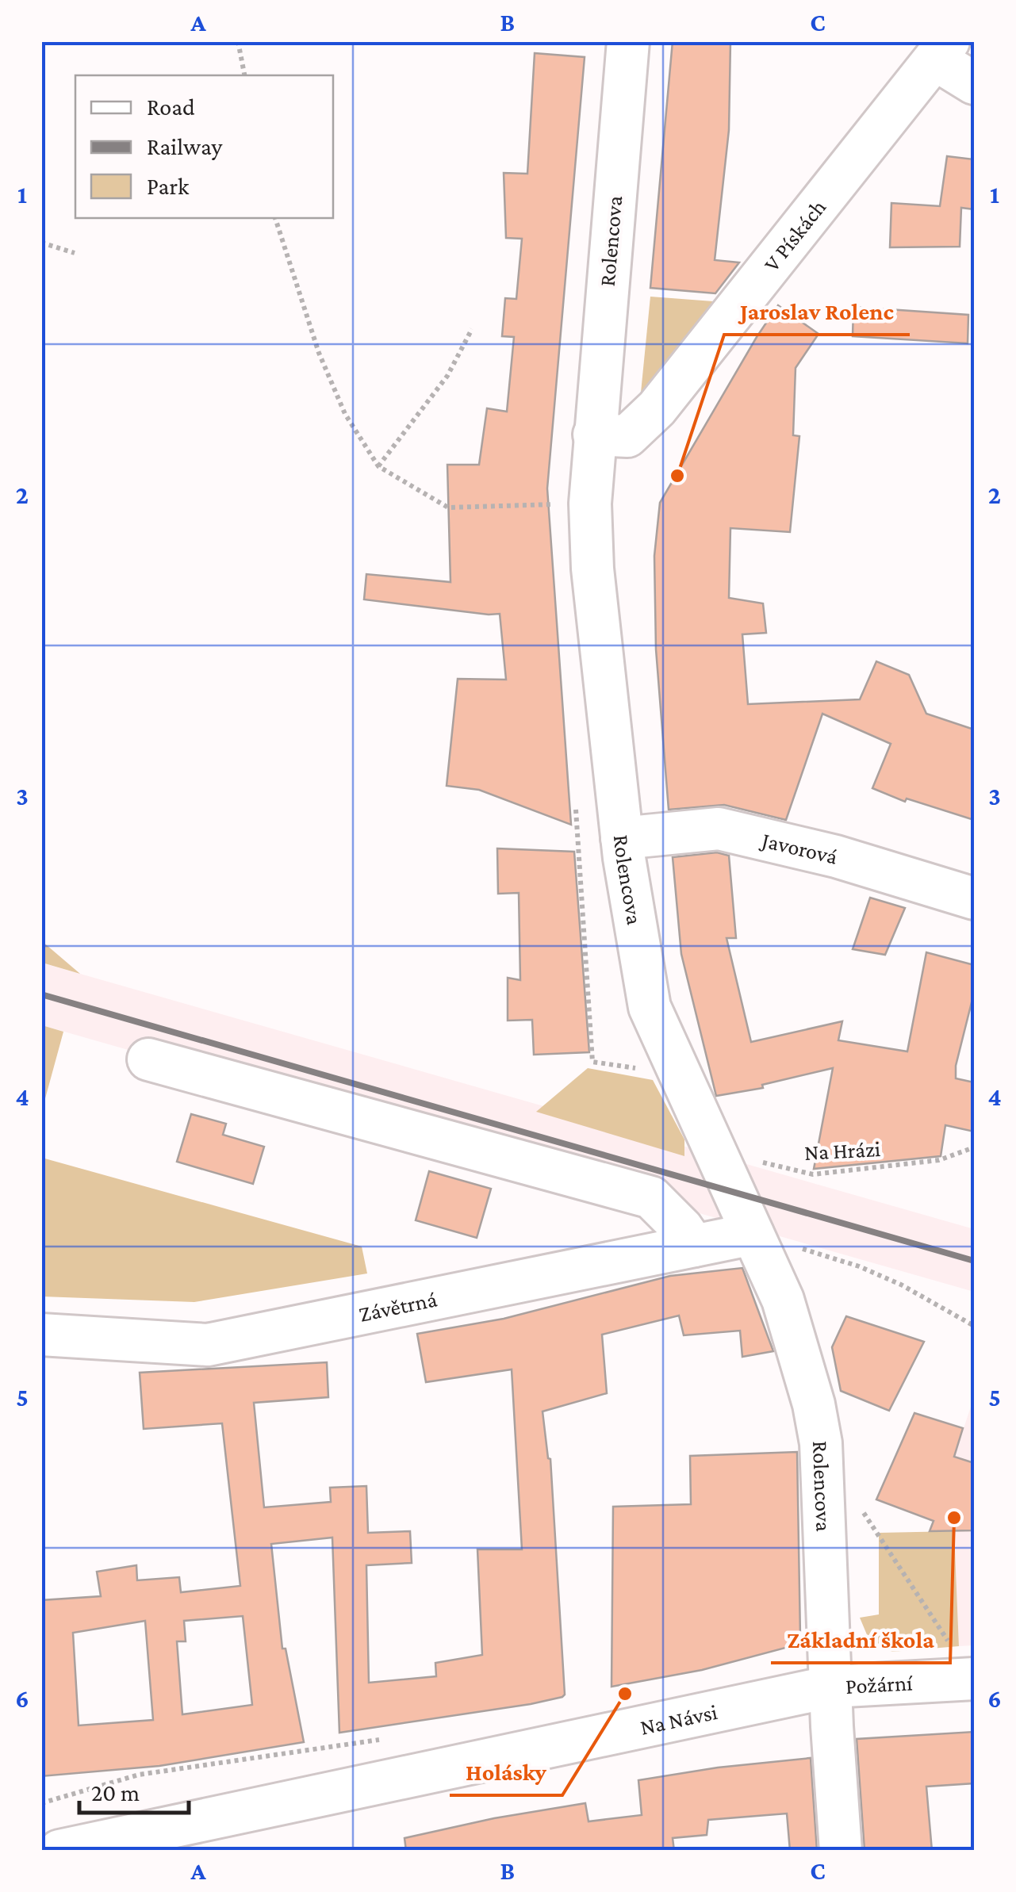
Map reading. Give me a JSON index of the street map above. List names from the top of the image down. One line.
{"streets":{"street":["V Pískách","Rolencova","Javorová","Závětrná","Požární","Na Návsi"],"path":["Na Hrázi"]},"crossings":[["V Pískách","Rolencova"],["Rolencova","Javorová"],["Rolencova","Na Hrázi"],["Rolencova","Závětrná"],["Rolencova","Požární"],["Rolencova","Na Návsi"],["Požární","Na Návsi"]],"places":["Jaroslav Rolenc","Základní škola","Holásky"],"legend":["Road","Railway","Park"],"scale_bar":"20 m","grid":{"columns":["A","B","C"],"rows":["1","2","3","4","5","6"]}}
